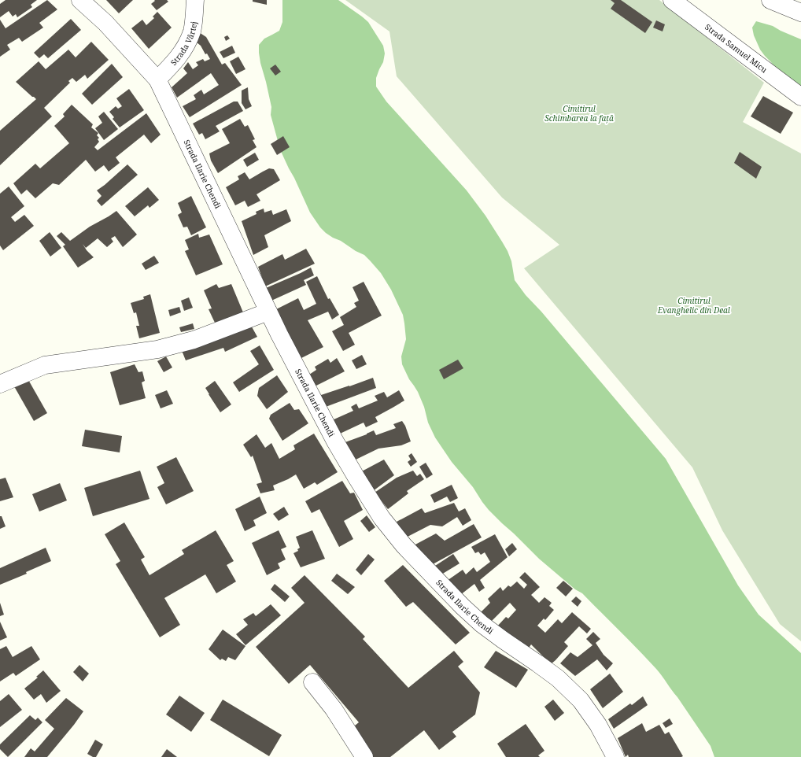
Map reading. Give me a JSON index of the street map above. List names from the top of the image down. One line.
{"streets":{"street":["Strada Vârtej","Strada Samuel Micu","Strada Ilarie Chendi"]},"crossings":[["Strada Vârtej","Strada Ilarie Chendi"]],"parks":["Cimitirul Schimbarea la față","Cimitirul Evanghelic din Deal"]}
